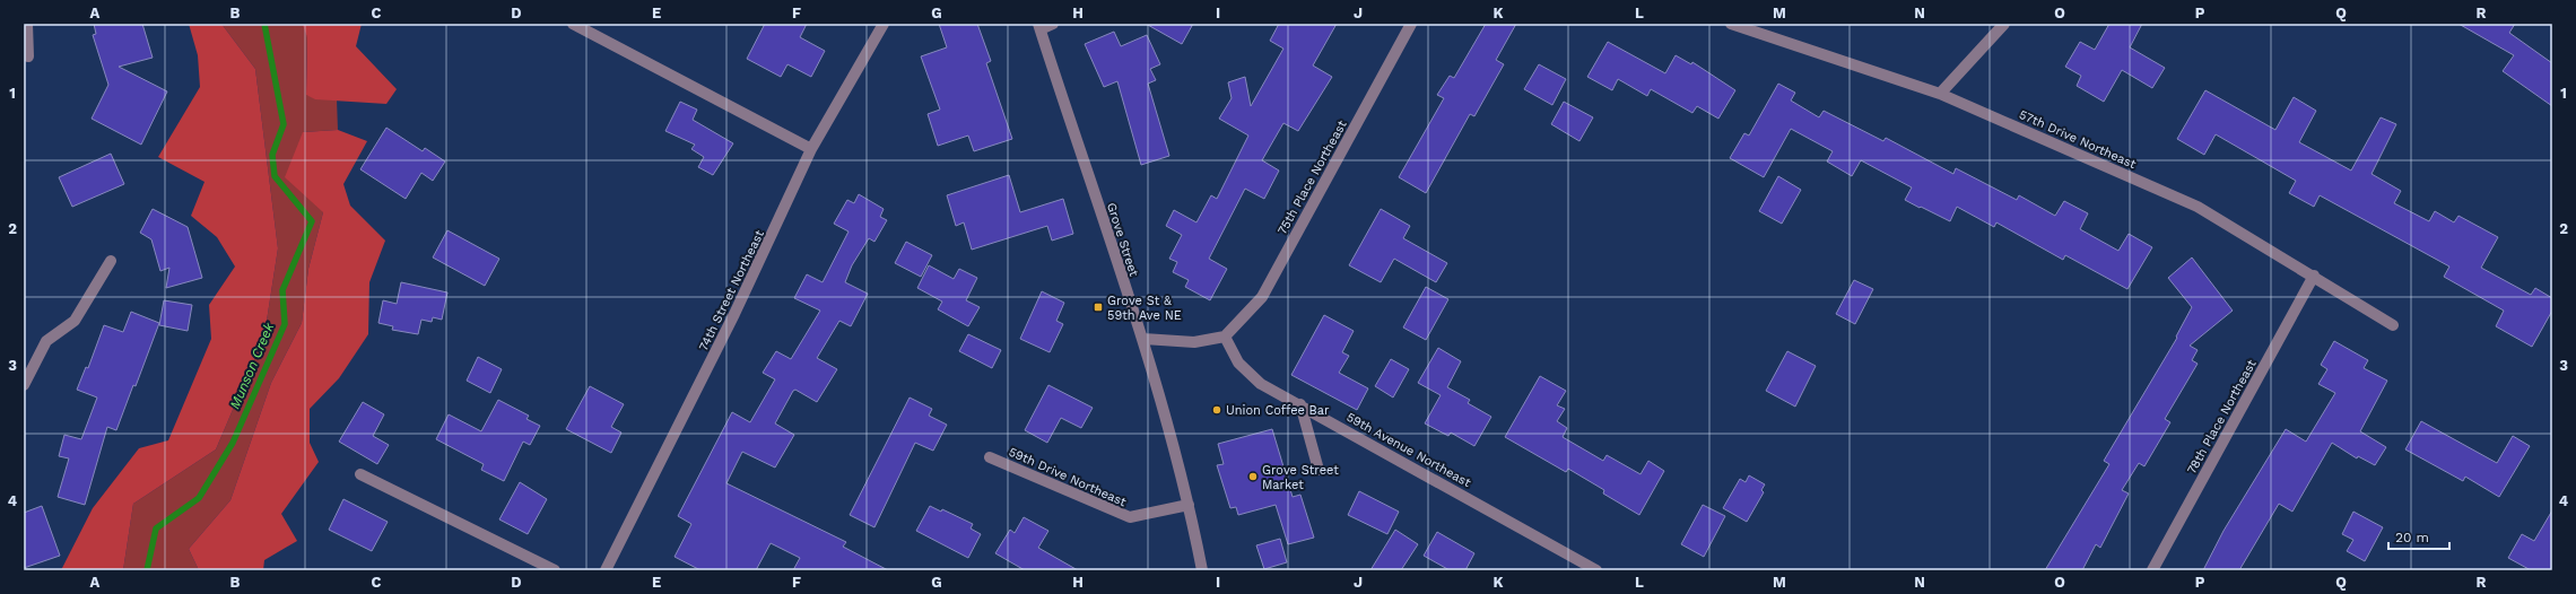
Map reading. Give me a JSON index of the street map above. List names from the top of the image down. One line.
{"streets":{"street":["57th Drive Northeast","75th Place Northeast","Grove Street","74th Street Northeast","78th Place Northeast","59th Avenue Northeast","59th Drive Northeast"]},"crossings":[["57th Drive Northeast","78th Place Northeast"],["75th Place Northeast","59th Avenue Northeast"],["Grove Street","59th Drive Northeast"]],"water":["Munson Creek"],"places":{"transit":["Grove St & 59th Ave NE"],"other":["Union Coffee Bar","Grove Street Market"]},"scale_bar":"20 m","grid":{"columns":["A","B","C","D","E","F","G","H","I","J","K","L","M","N","O","P","Q","R"],"rows":["1","2","3","4"]}}
